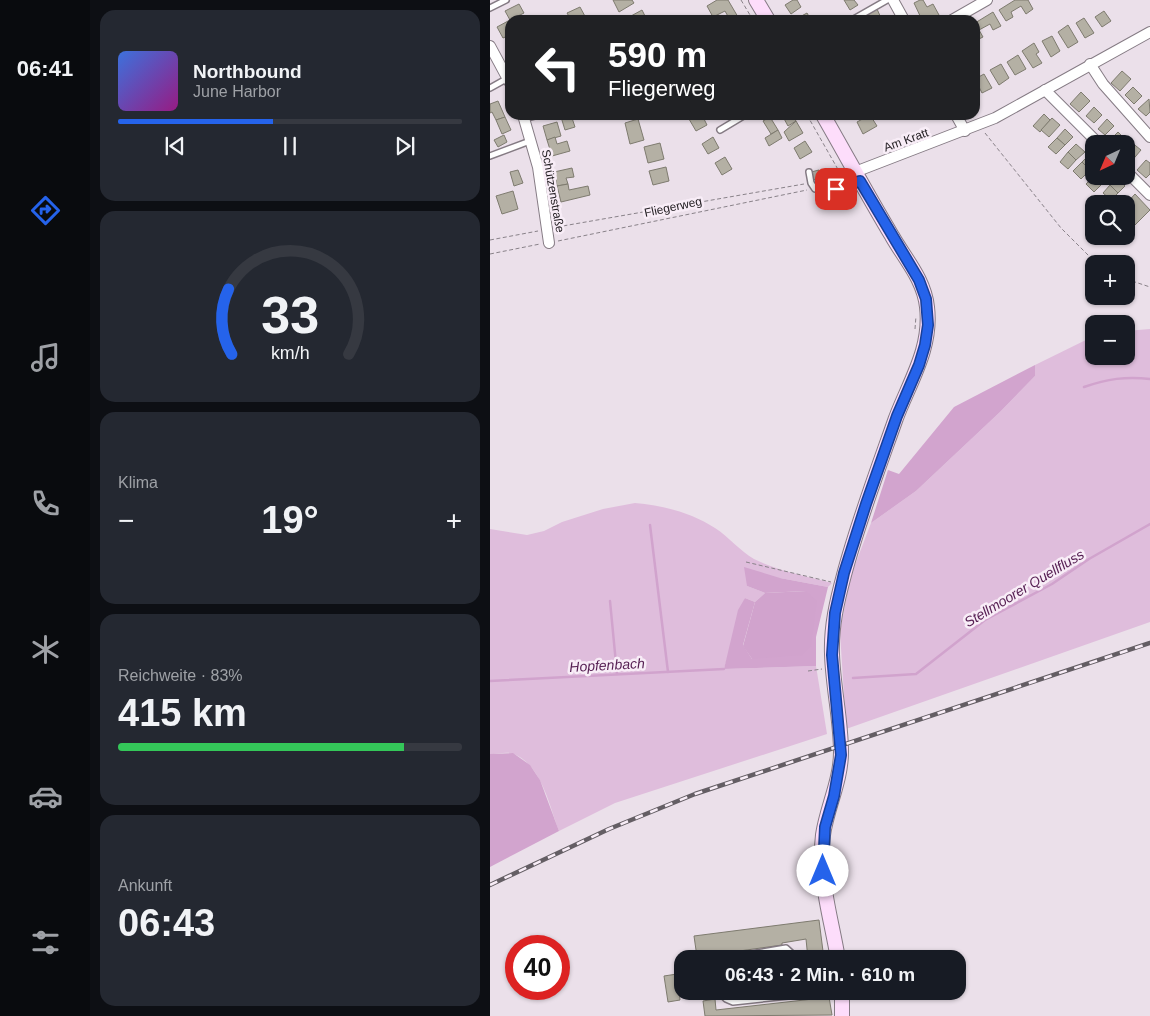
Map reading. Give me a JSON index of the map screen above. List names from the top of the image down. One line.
{"streets":{"street":["Am Kratt","Schützenstraße"],"path":["Fliegerweg"]},"crossings":[["Schützenstraße","Fliegerweg"]],"water":["Stellmoorer Quellfluss","Hopfenbach"],"north":"bottom left","page":{"tabs":"06:41","turn":["590 m","Fliegerweg"],"song":["Northbound","June Harbor"],"map_buttons":["+","−"],"tile":["Klima",["Reichweite · 83%","415 km"],["Ankunft","06:43"]],"heat":["−","19°","+"],"limit":"40","trip":"06:43 · 2 Min. · 610 m","gauge":["33","km/h"]}}
